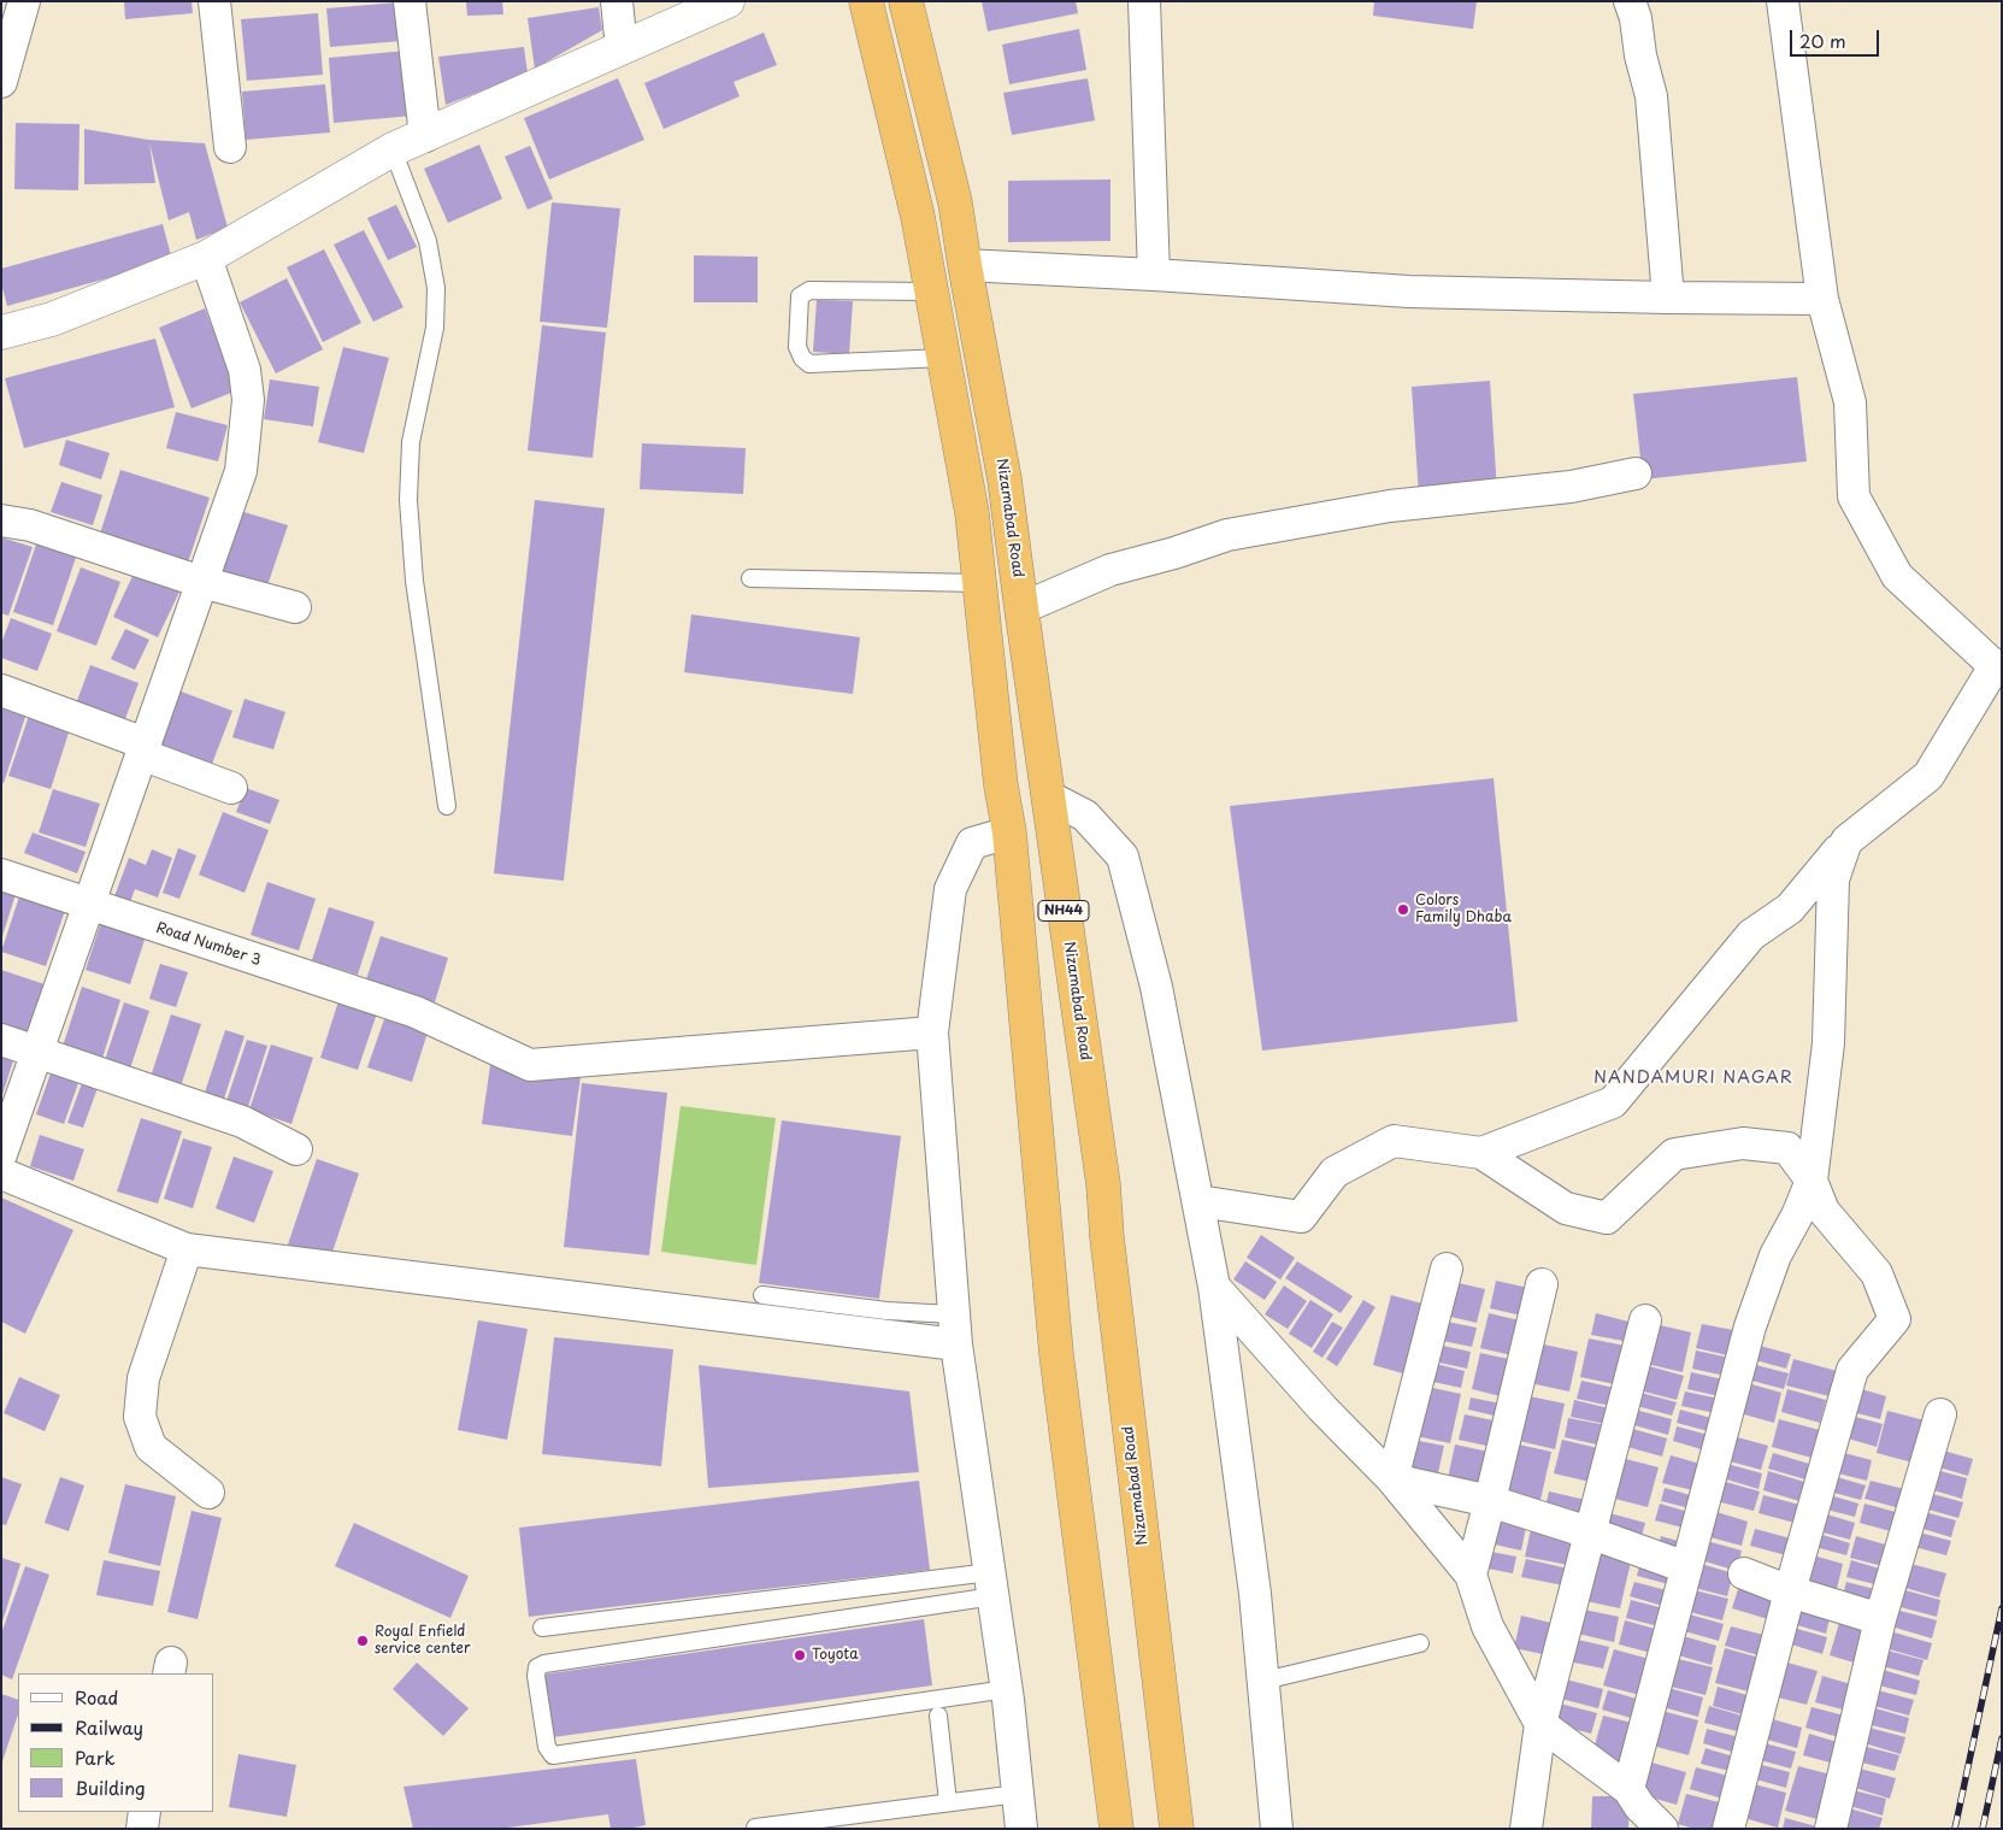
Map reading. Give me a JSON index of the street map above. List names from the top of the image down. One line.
{"streets":{"highway":["Nizamabad Road","NH44"],"street":["Road Number 3"]},"districts":["NANDAMURI NAGAR"],"places":["Colors Family Dhaba","Royal Enfield service center","Toyota"],"legend":["Road","Railway","Park","Building"],"scale_bar":"20 m"}
